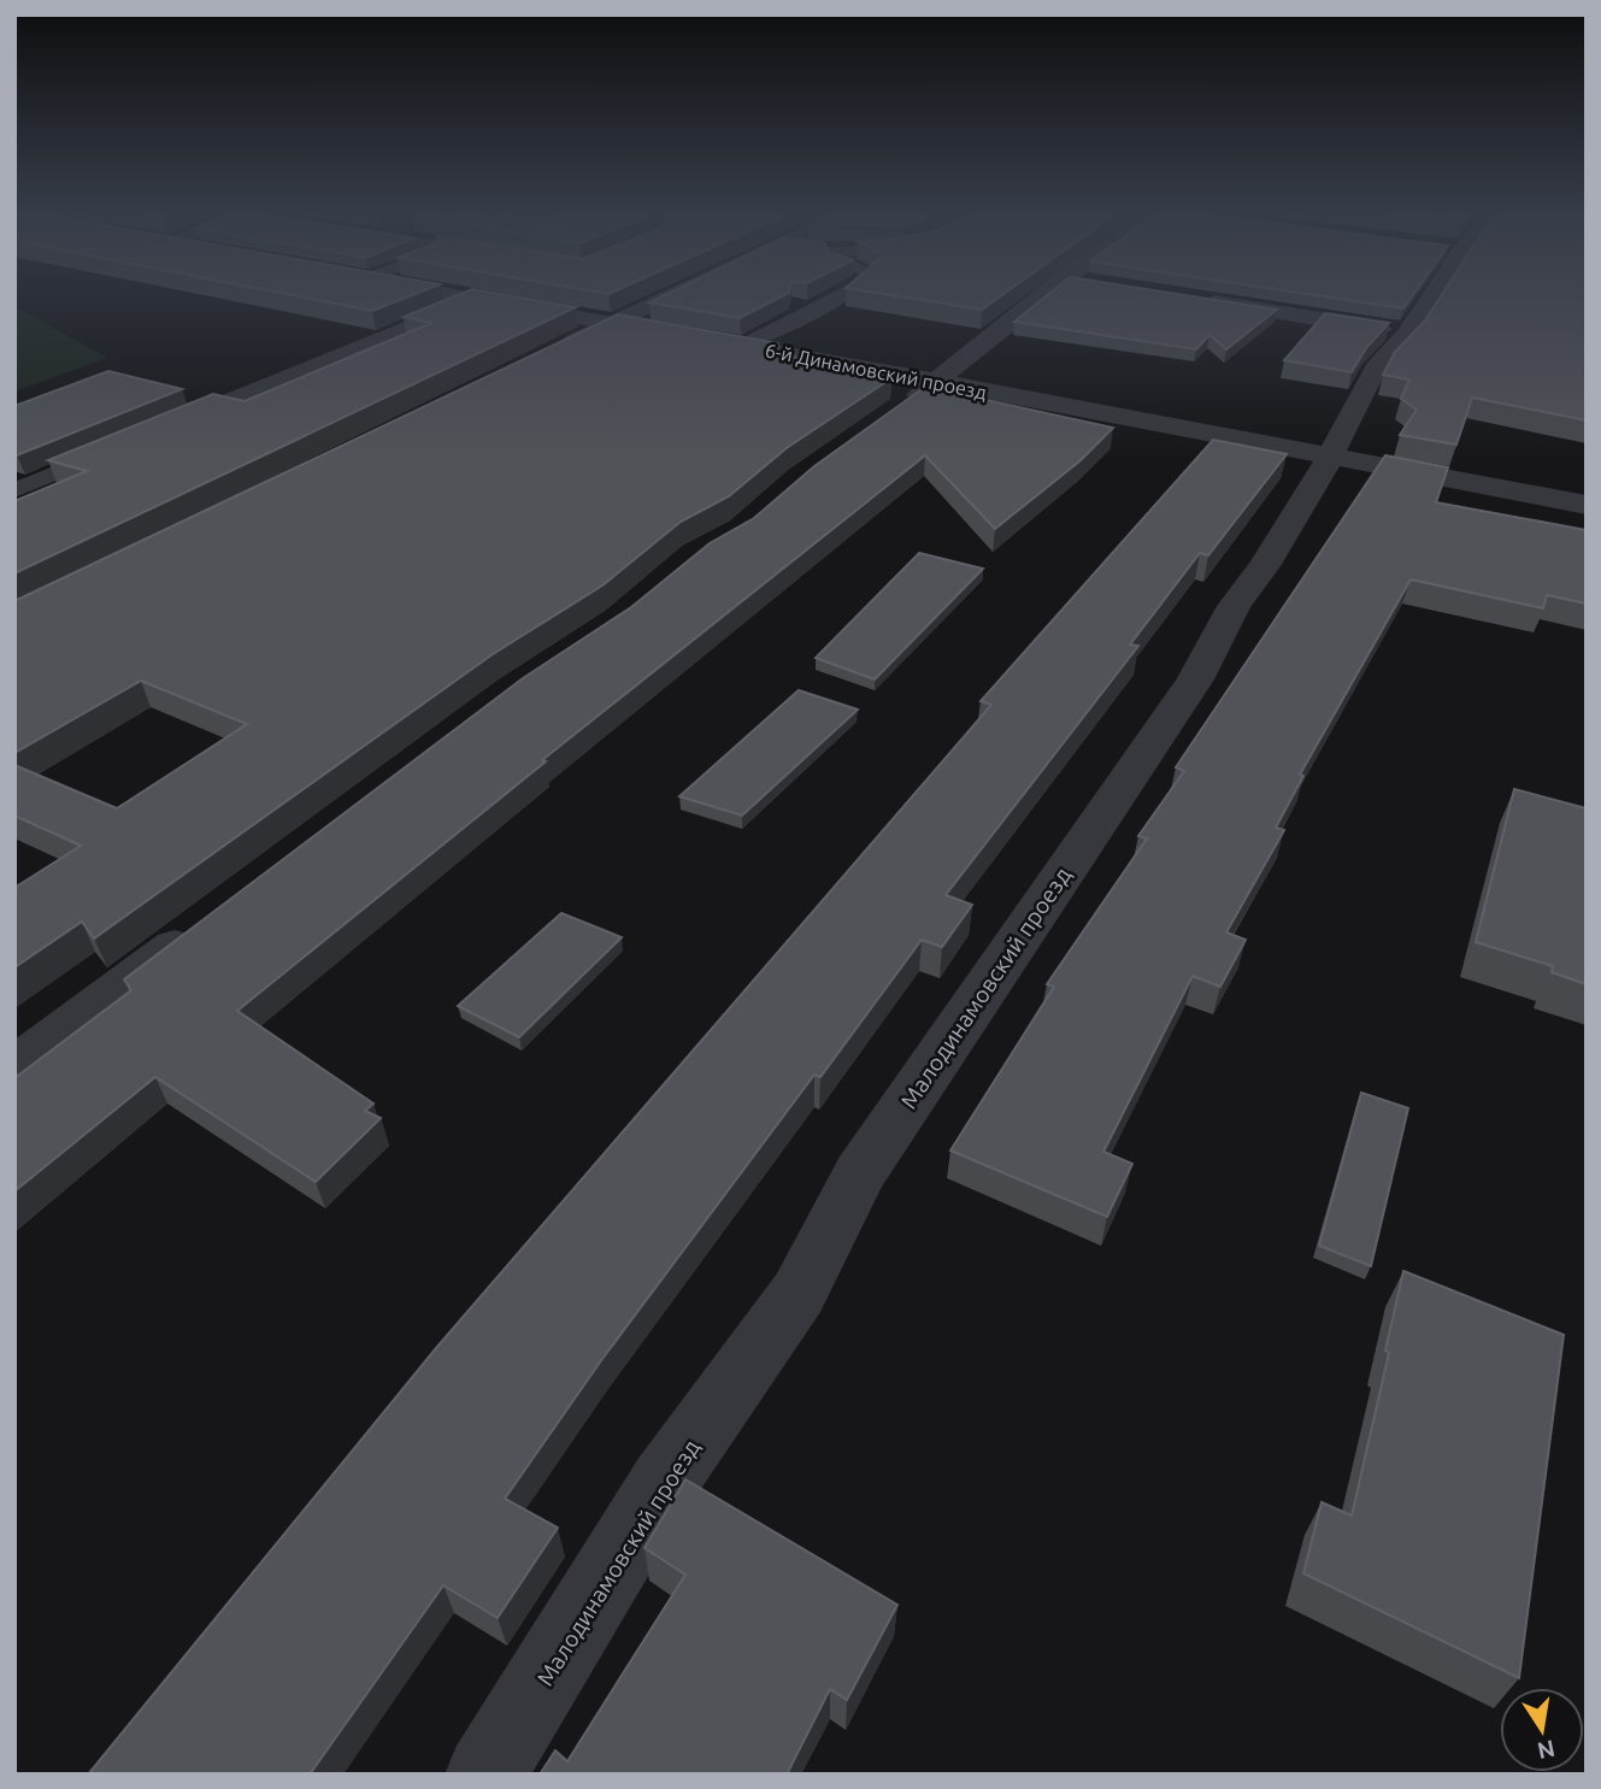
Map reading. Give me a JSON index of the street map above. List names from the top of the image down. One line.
{"streets":{"street":["6-й Динамовский проезд","Малодинамовский проезд"]},"crossings":[["6-й Динамовский проезд","Малодинамовский проезд"]],"north":"bottom"}
